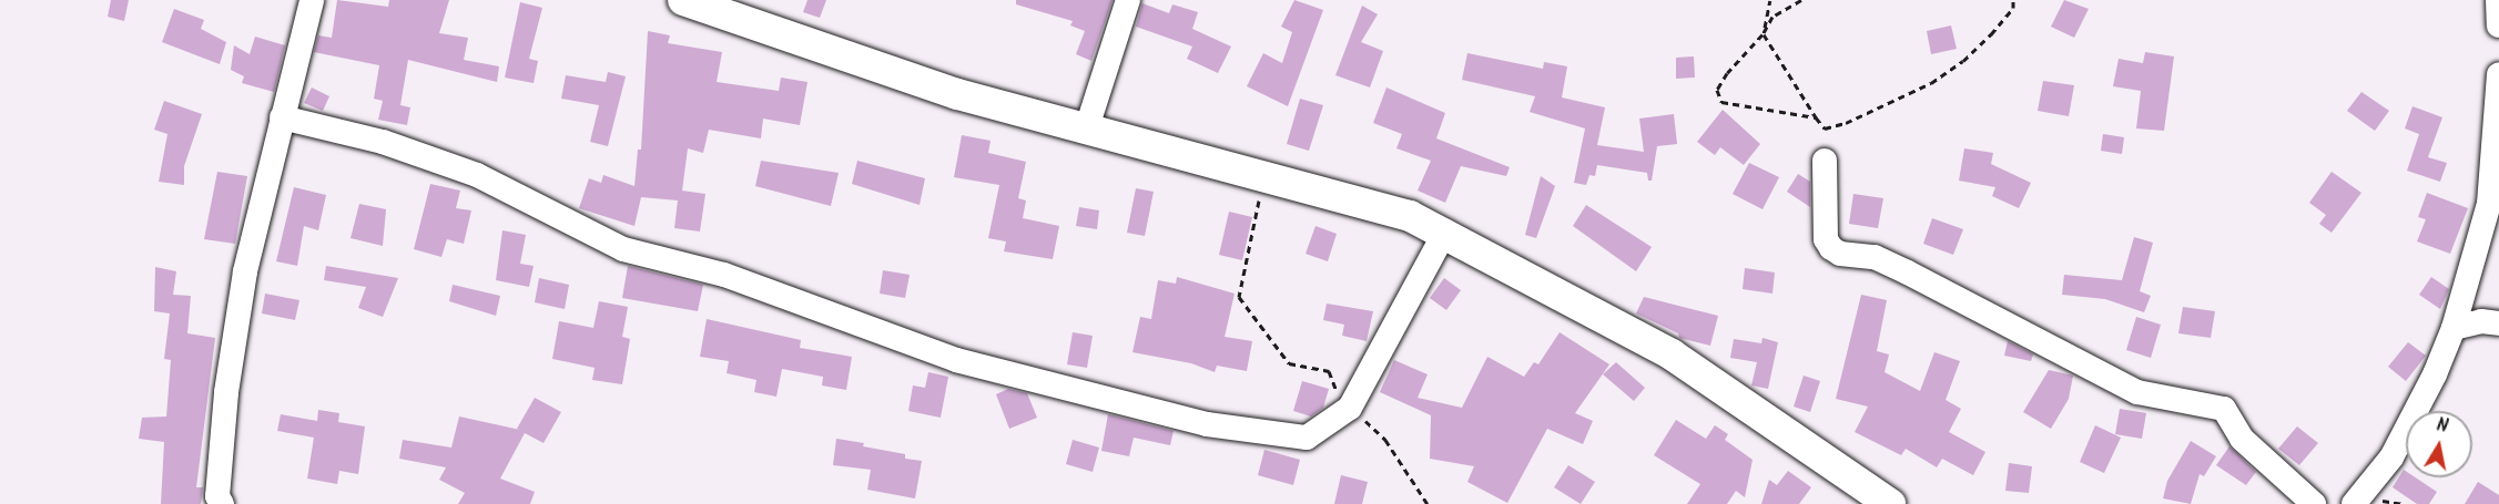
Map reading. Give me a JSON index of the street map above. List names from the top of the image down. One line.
{"north":"top"}
